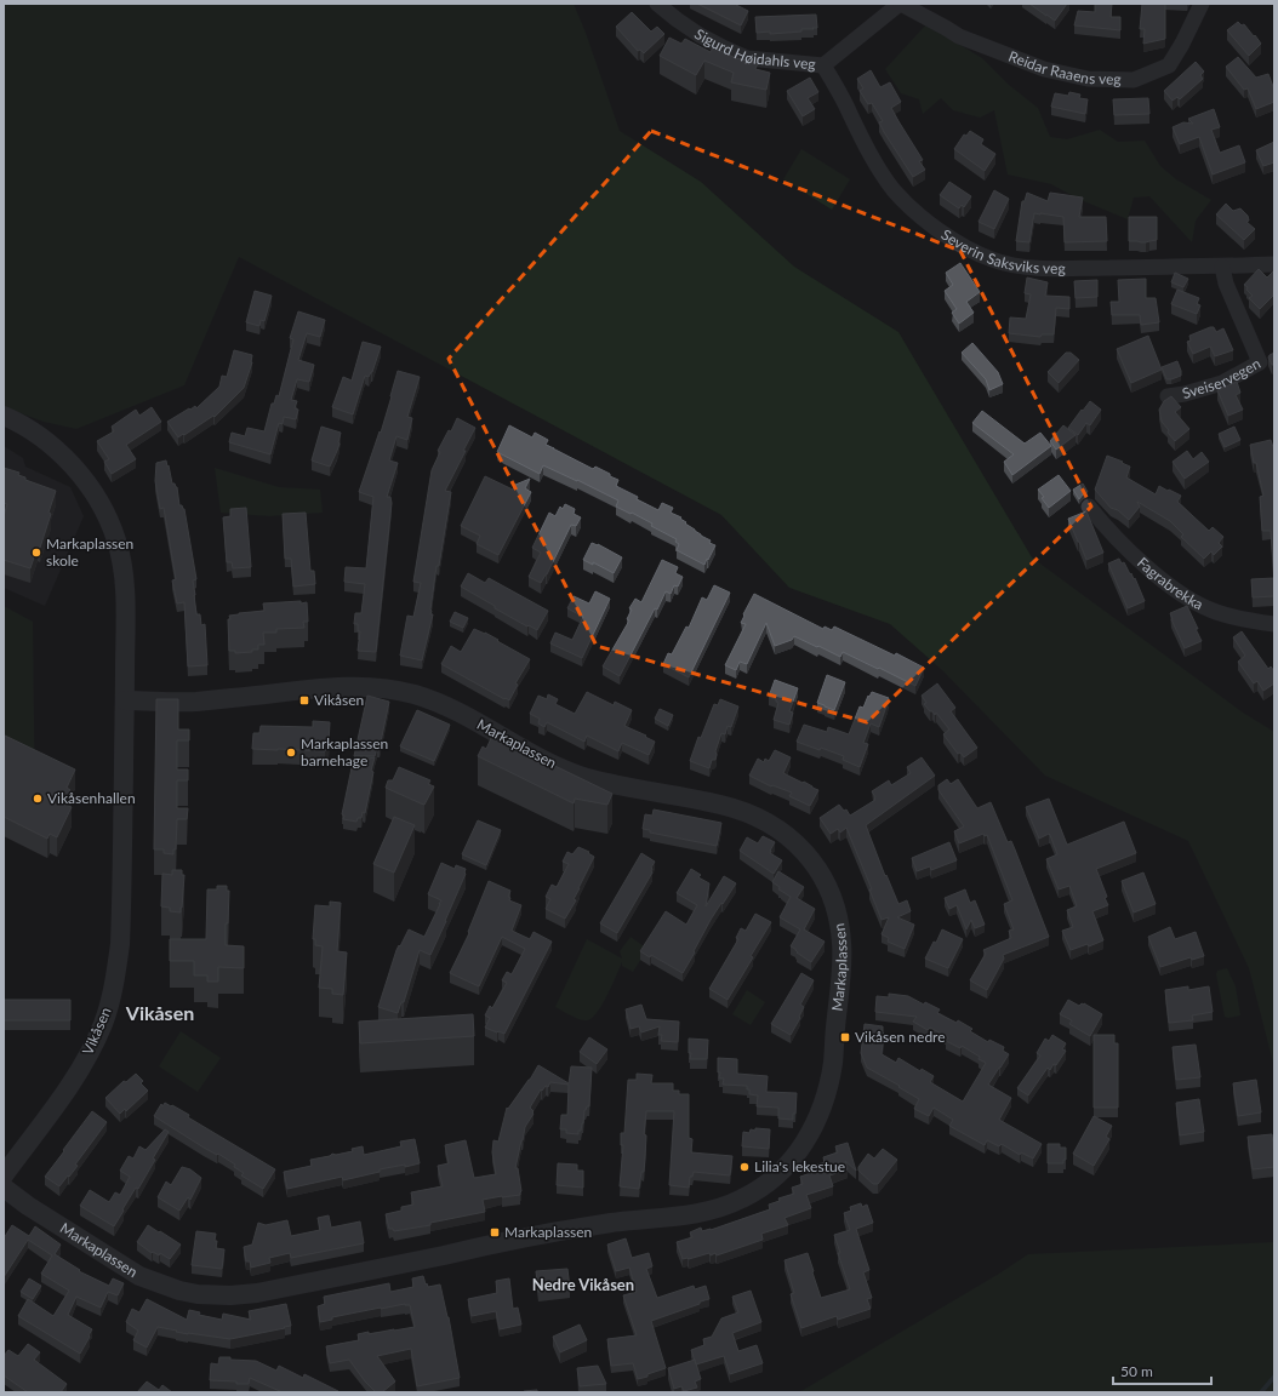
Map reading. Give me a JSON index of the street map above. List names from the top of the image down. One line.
{"streets":{"street":["Sigurd Høidahls veg","Reidar Raaens veg","Severin Saksviks veg","Sveiservegen","Fagrabrekka","Markaplassen","Vikåsen"]},"crossings":[["Sigurd Høidahls veg","Reidar Raaens veg"],["Sigurd Høidahls veg","Severin Saksviks veg"],["Severin Saksviks veg","Sveiservegen"],["Markaplassen","Vikåsen"]],"districts":["Vikåsen","Nedre Vikåsen"],"places":{"other":["Markaplassen skole","Markaplassen barnehage","Vikåsenhallen","Lilia's lekestue"],"transit":["Vikåsen","Vikåsen nedre","Markaplassen"]},"scale_bar":"50 m"}
